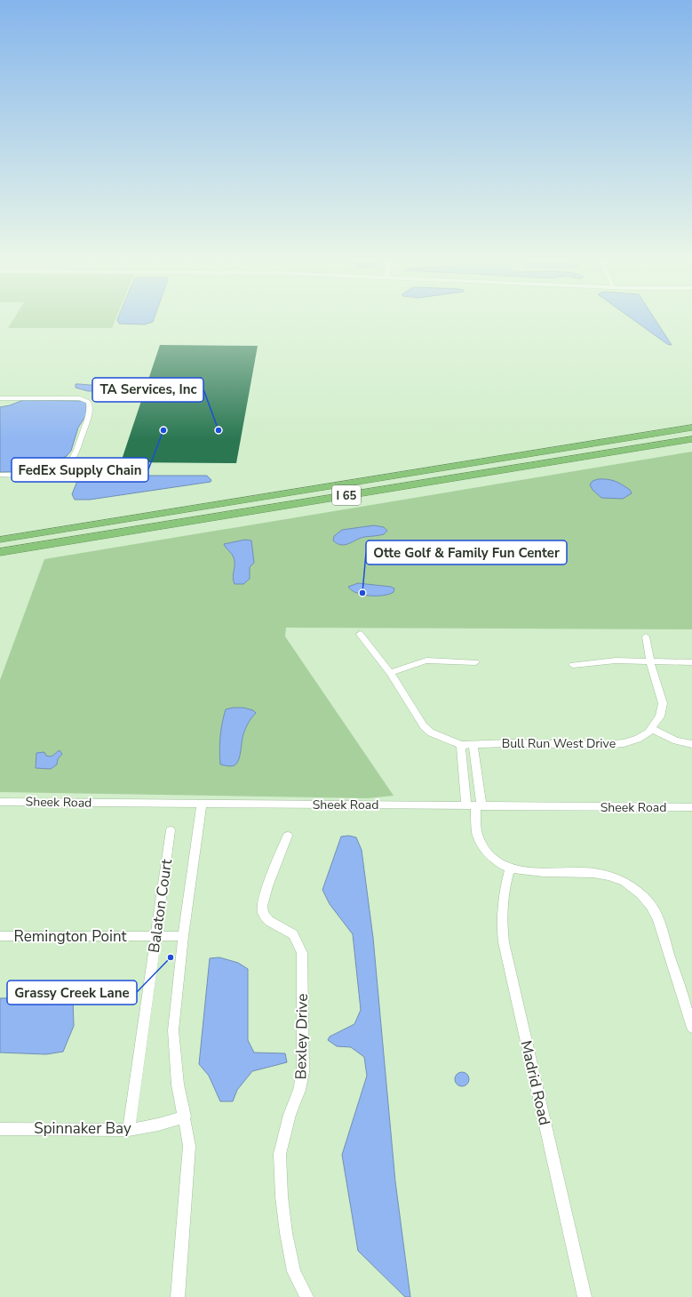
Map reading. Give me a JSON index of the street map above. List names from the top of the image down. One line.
{"streets":{"highway":["I 65"],"street":["Bull Run West Drive","Sheek Road","Balaton Court","Remington Point","Bexley Drive","Madrid Road","Spinnaker Bay"]},"crossings":[["Balaton Court","Remington Point"],["Balaton Court","Spinnaker Bay"]],"places":["FedEx Supply Chain","TA Services, Inc","Otte Golf & Family Fun Center","Grassy Creek Lane"]}
